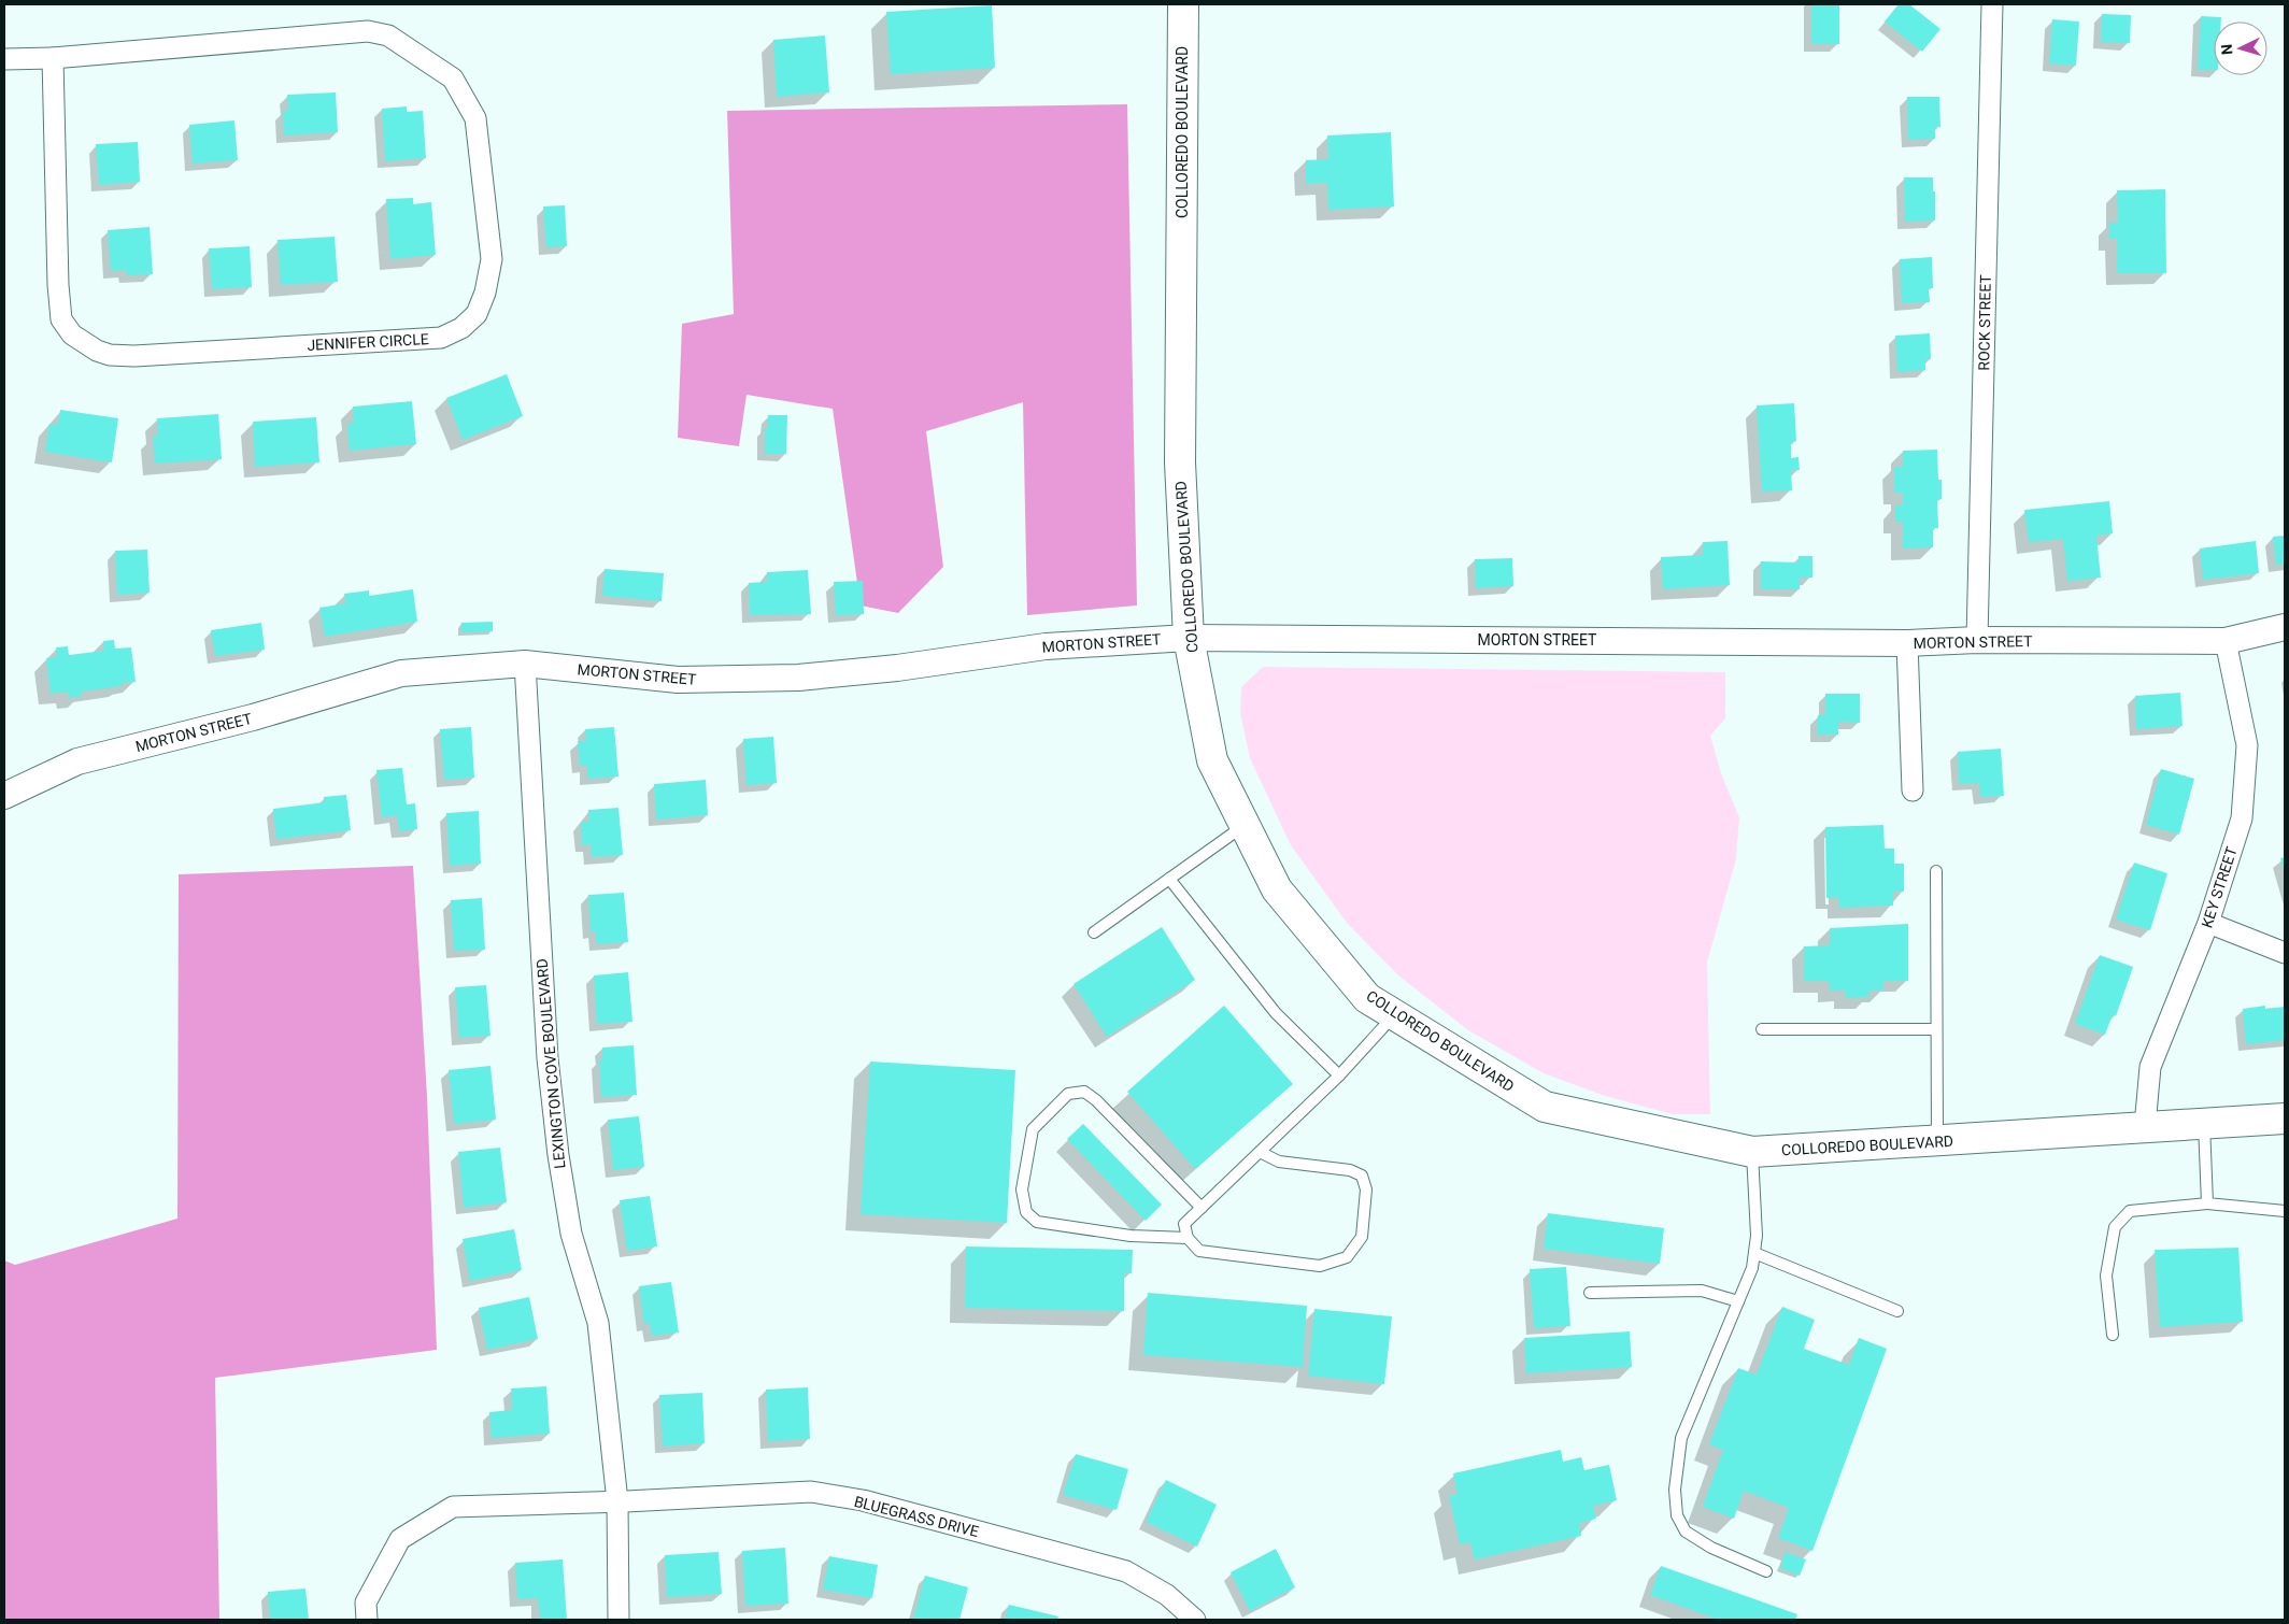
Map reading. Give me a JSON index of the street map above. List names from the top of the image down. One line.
{"streets":{"highway":["COLLOREDO BOULEVARD"],"street":["ROCK STREET","JENNIFER CIRCLE","MORTON STREET","KEY STREET","LEXINGTON COVE BOULEVARD","BLUEGRASS DRIVE"]},"crossings":[["COLLOREDO BOULEVARD","MORTON STREET"],["COLLOREDO BOULEVARD","KEY STREET"],["ROCK STREET","MORTON STREET"],["MORTON STREET","KEY STREET"],["MORTON STREET","LEXINGTON COVE BOULEVARD"],["LEXINGTON COVE BOULEVARD","BLUEGRASS DRIVE"]],"north":"left"}
